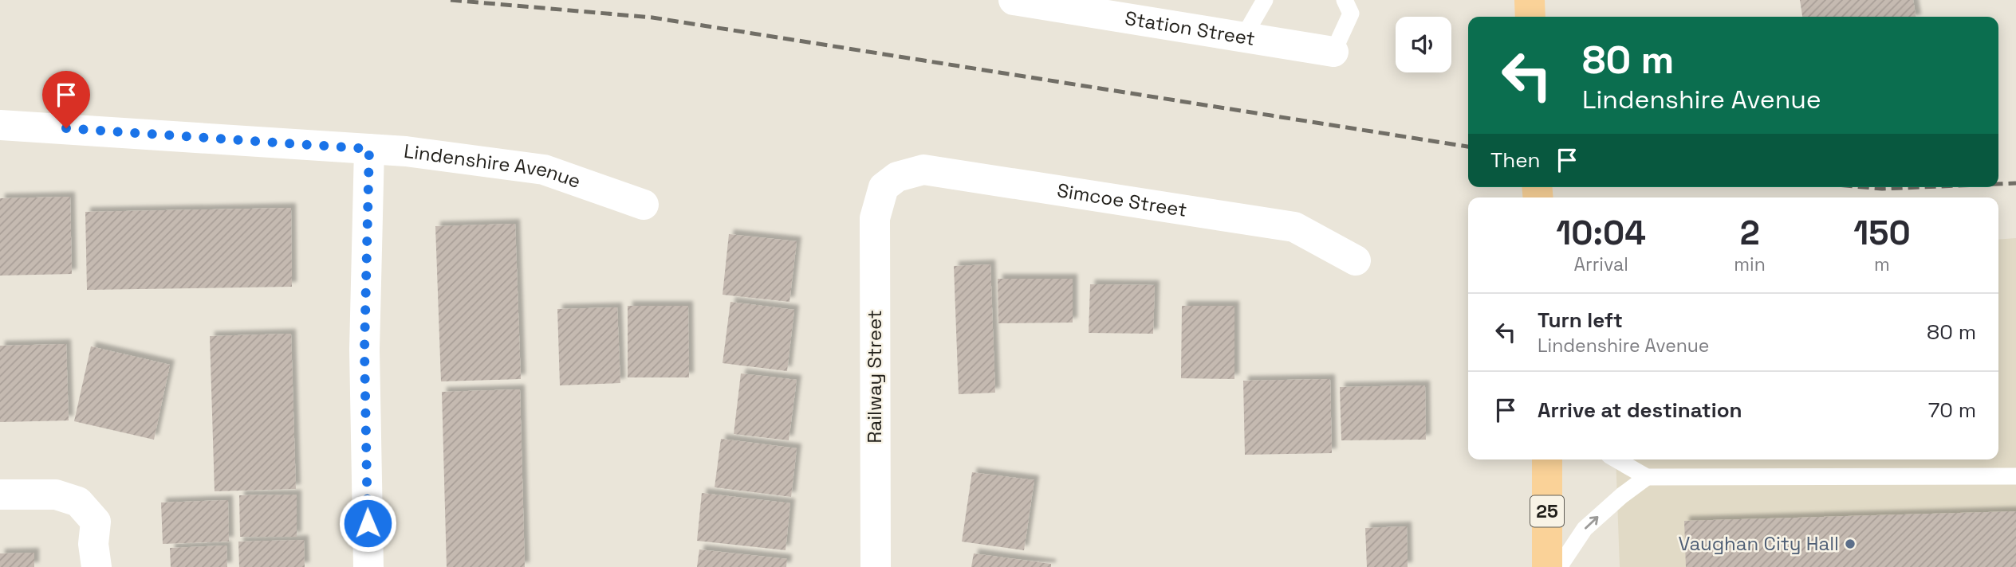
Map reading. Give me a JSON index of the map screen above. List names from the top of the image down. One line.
{"streets":{"main road":["25"],"street":["Station Street","Lindenshire Avenue","Simcoe Street","Railway Street"]},"crossings":[["Simcoe Street","Railway Street"]],"places":["Vaughan City Hall"],"page":{"turn":["80 m","Lindenshire Avenue"],"then":"Then","eta":["10:04","Arrival","2","min","150","m"],"list":[{"name":"Turn left","note":"Lindenshire Avenue","value":"80 m"},{"name":"Arrive at destination","value":"70 m"}]}}
